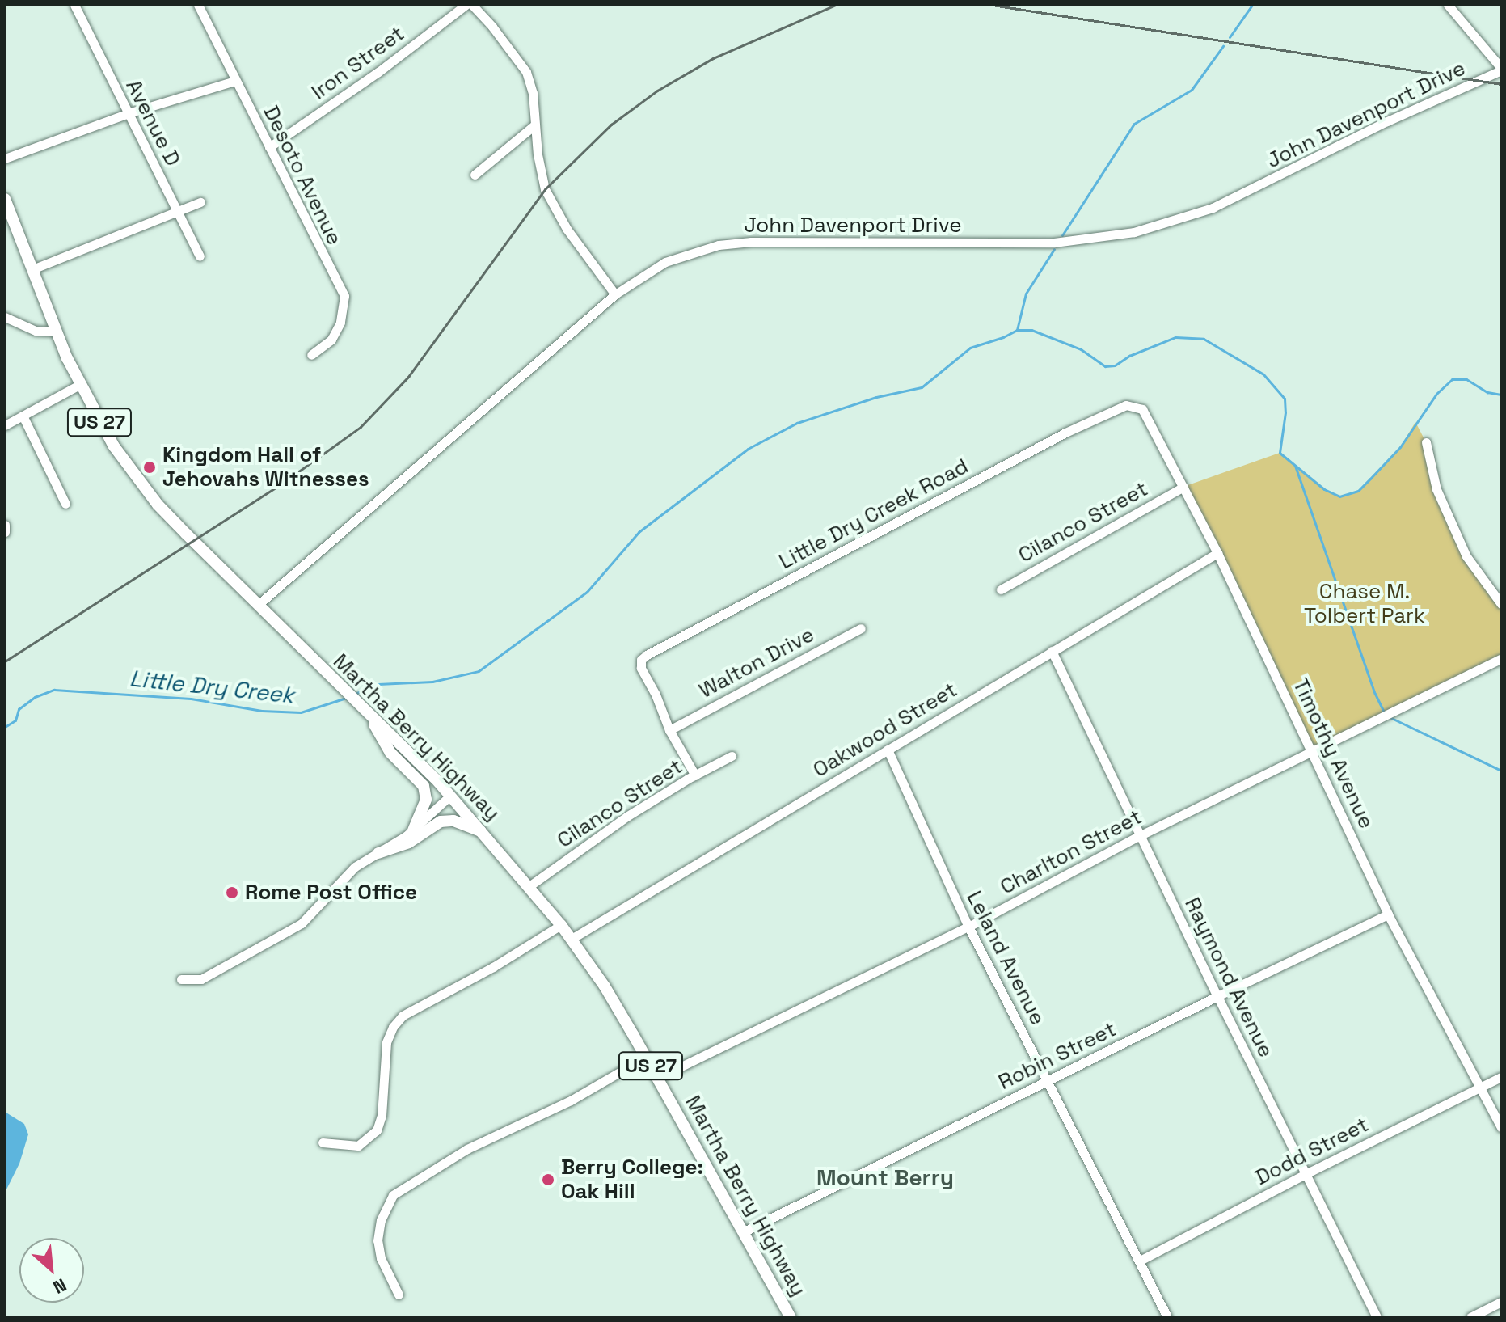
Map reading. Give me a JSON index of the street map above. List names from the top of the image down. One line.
{"streets":{"main road":["US 27","Martha Berry Highway"],"street":["Iron Street","John Davenport Drive","Avenue D","Desoto Avenue","Little Dry Creek Road","Cilanco Street","Walton Drive","Oakwood Street","Timothy Avenue","Charlton Street","Leland Avenue","Raymond Avenue","Robin Street","Dodd Street"]},"crossings":[["Iron Street","Desoto Avenue"],["John Davenport Drive","Martha Berry Highway"],["Little Dry Creek Road","Walton Drive"],["Little Dry Creek Road","Timothy Avenue"],["Cilanco Street","Martha Berry Highway"],["Cilanco Street","Timothy Avenue"],["Oakwood Street","Martha Berry Highway"],["Oakwood Street","Timothy Avenue"],["Oakwood Street","Leland Avenue"],["Oakwood Street","Raymond Avenue"],["Martha Berry Highway","Charlton Street"],["Martha Berry Highway","Robin Street"],["Timothy Avenue","Charlton Street"],["Timothy Avenue","Robin Street"],["Timothy Avenue","Dodd Street"],["Charlton Street","Leland Avenue"],["Charlton Street","Raymond Avenue"],["Leland Avenue","Robin Street"],["Leland Avenue","Dodd Street"],["Raymond Avenue","Robin Street"],["Raymond Avenue","Dodd Street"]],"districts":["Mount Berry"],"water":["Little Dry Creek"],"parks":["Chase M. Tolbert Park"],"places":["Kingdom Hall of Jehovahs Witnesses","Rome Post Office","Berry College: Oak Hill"],"north":"bottom right"}
